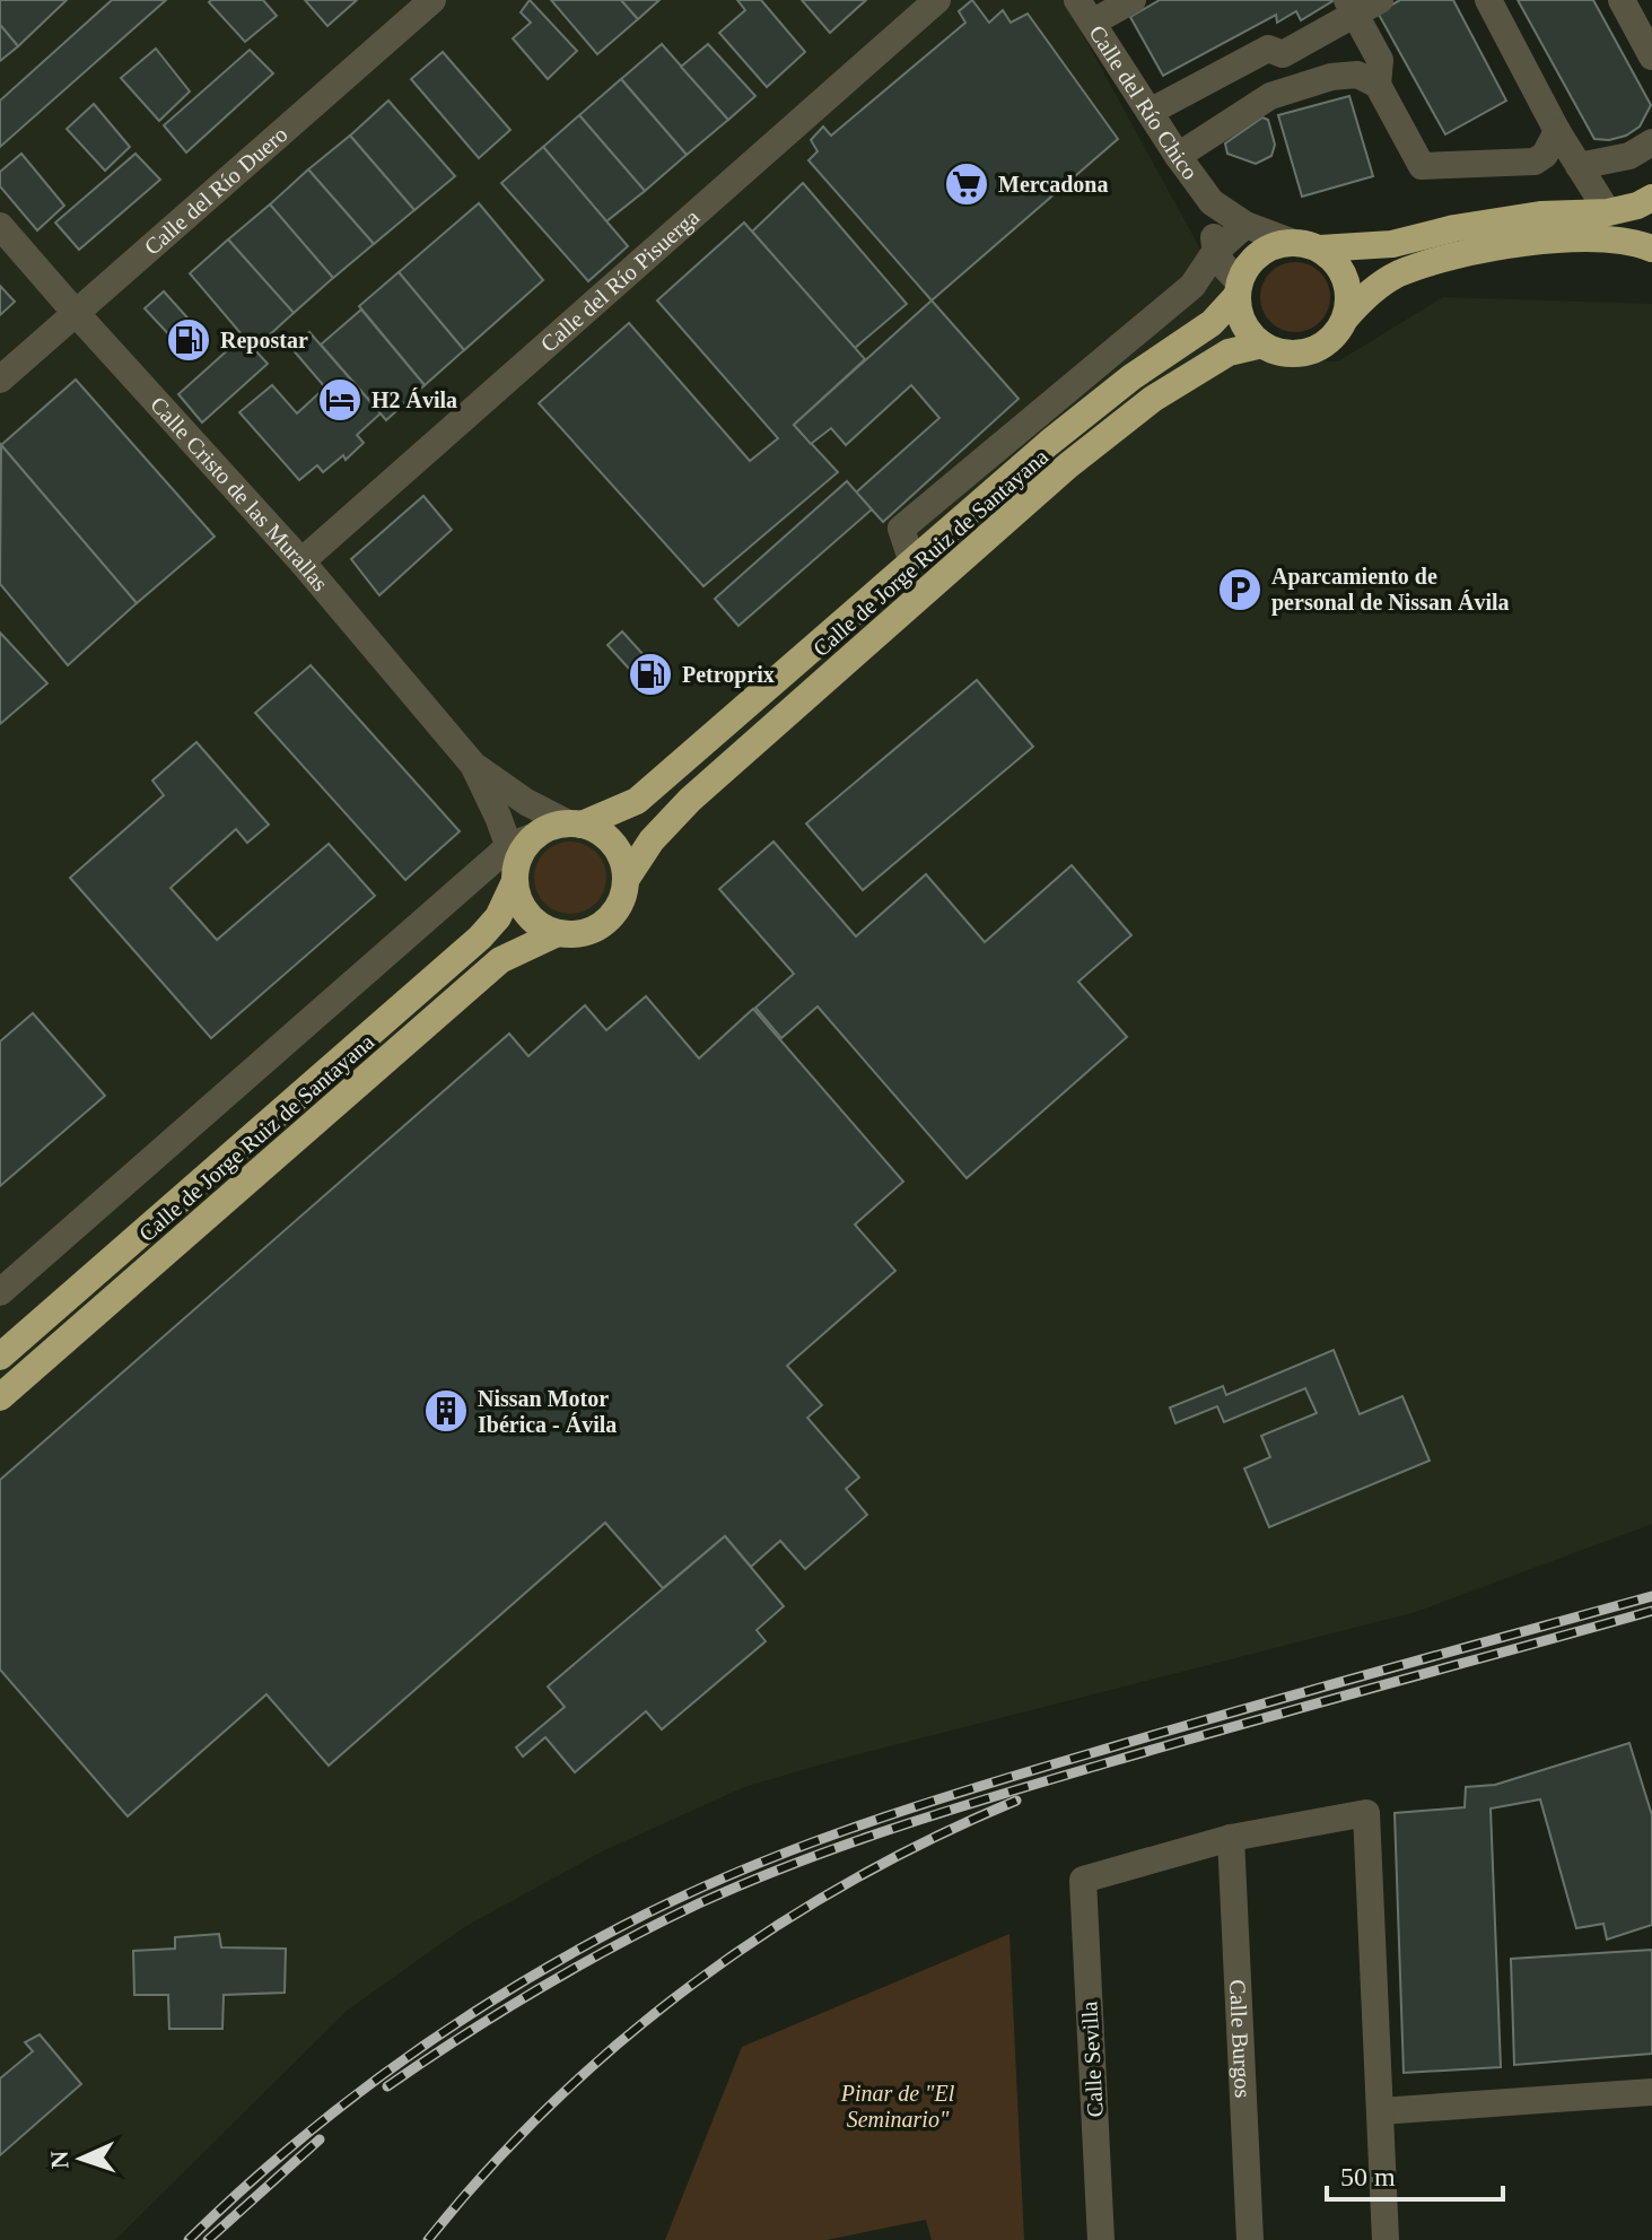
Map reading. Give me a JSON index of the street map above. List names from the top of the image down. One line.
{"streets":{"highway":["Calle de Jorge Ruiz de Santayana"],"street":["Calle del Río Chico","Calle del Río Duero","Calle del Río Pisuerga","Calle Cristo de las Murallas","Calle Burgos","Calle Sevilla"]},"crossings":[["Calle del Río Chico","Calle de Jorge Ruiz de Santayana"],["Calle del Río Duero","Calle Cristo de las Murallas"],["Calle del Río Pisuerga","Calle Cristo de las Murallas"],["Calle Cristo de las Murallas","Calle de Jorge Ruiz de Santayana"],["Calle Burgos","Calle Sevilla"]],"parks":["Pinar de \"El Seminario\""],"places":{"supermarket":["Mercadona"],"fuel station":["Repostar","Petroprix"],"hotel":["H2 Ávila"],"parking":["Aparcamiento de personal de Nissan Ávila"],"building":["Nissan Motor Ibérica - Ávila"]},"scale_bar":"50 m","north":"left"}
